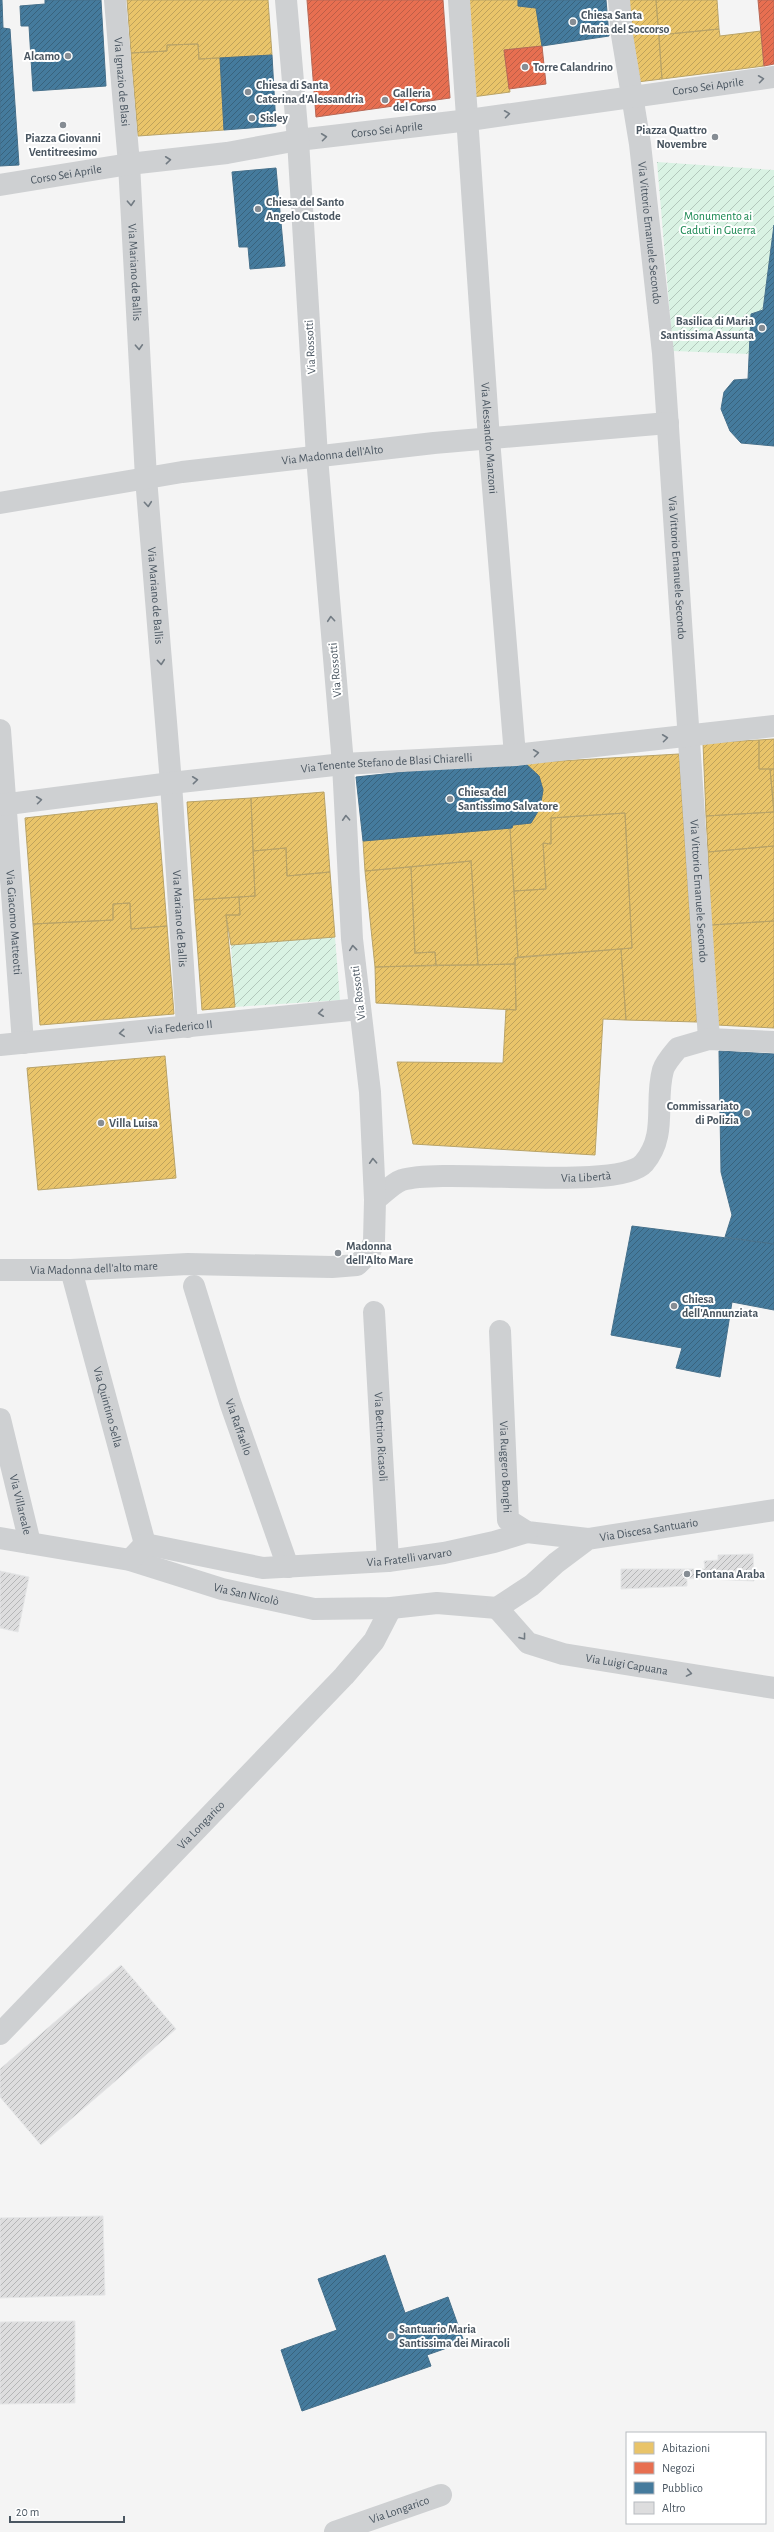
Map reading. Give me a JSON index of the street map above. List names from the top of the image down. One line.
{"streets":{"street":["Via Ignazio de Blasi","Corso Sei Aprile","Via Vittorio Emanuele Secondo","Via Mariano de Ballis","Via Rossotti","Via Alessandro Manzoni","Via Madonna dell'Alto","Via Tenente Stefano de Blasi Chiarelli","Via Giacomo Matteotti","Via Federico II","Via Libertà","Via Madonna dell'alto mare","Via Quintino Sella","Via Raffaello","Via Bettino Ricasoli","Via Ruggero Bonghi","Via Villareale","Via Discesa Santuario","Via Fratelli varvaro","Via San Nicolò","Via Luigi Capuana","Via Longarico"]},"crossings":[["Via Ignazio de Blasi","Corso Sei Aprile"],["Via Ignazio de Blasi","Via Mariano de Ballis"],["Corso Sei Aprile","Via Vittorio Emanuele Secondo"],["Corso Sei Aprile","Via Mariano de Ballis"],["Corso Sei Aprile","Via Rossotti"],["Corso Sei Aprile","Via Alessandro Manzoni"],["Via Vittorio Emanuele Secondo","Via Madonna dell'Alto"],["Via Vittorio Emanuele Secondo","Via Tenente Stefano de Blasi Chiarelli"],["Via Vittorio Emanuele Secondo","Via Libertà"],["Via Mariano de Ballis","Via Madonna dell'Alto"],["Via Mariano de Ballis","Via Tenente Stefano de Blasi Chiarelli"],["Via Mariano de Ballis","Via Federico II"],["Via Rossotti","Via Madonna dell'Alto"],["Via Rossotti","Via Tenente Stefano de Blasi Chiarelli"],["Via Rossotti","Via Federico II"],["Via Rossotti","Via Libertà"],["Via Rossotti","Via Madonna dell'alto mare"],["Via Alessandro Manzoni","Via Madonna dell'Alto"],["Via Alessandro Manzoni","Via Tenente Stefano de Blasi Chiarelli"],["Via Tenente Stefano de Blasi Chiarelli","Via Giacomo Matteotti"],["Via Giacomo Matteotti","Via Federico II"],["Via Madonna dell'alto mare","Via Quintino Sella"],["Via Quintino Sella","Via Fratelli varvaro"],["Via Raffaello","Via Fratelli varvaro"],["Via Bettino Ricasoli","Via Fratelli varvaro"],["Via Ruggero Bonghi","Via Discesa Santuario"],["Via Ruggero Bonghi","Via Fratelli varvaro"],["Via Villareale","Via San Nicolò"],["Via Discesa Santuario","Via San Nicolò"],["Via Discesa Santuario","Via Luigi Capuana"],["Via San Nicolò","Via Luigi Capuana"],["Via San Nicolò","Via Longarico"]],"one_way":["Corso Sei Aprile","Via Mariano de Ballis","Via Rossotti","Via Tenente Stefano de Blasi Chiarelli","Via Federico II","Via Luigi Capuana"],"parks":["Monumento ai Caduti in Guerra"],"places":["Chiesa Santa Maria del Soccorso","Alcamo","Torre Calandrino","Chiesa di Santa Caterina d'Alessandria","Galleria del Corso","Sisley","Piazza Giovanni Ventitreesimo","Piazza Quattro Novembre","Chiesa del Santo Angelo Custode","Basilica di Maria Santissima Assunta","Chiesa del Santissimo Salvatore","Commissariato di Polizia","Villa Luisa","Madonna dell'Alto Mare","Chiesa dell'Annunziata","Fontana Araba","Santuario Maria Santissima dei Miracoli"],"legend":["Abitazioni","Negozi","Pubblico","Altro"],"scale_bar":"20 m"}
